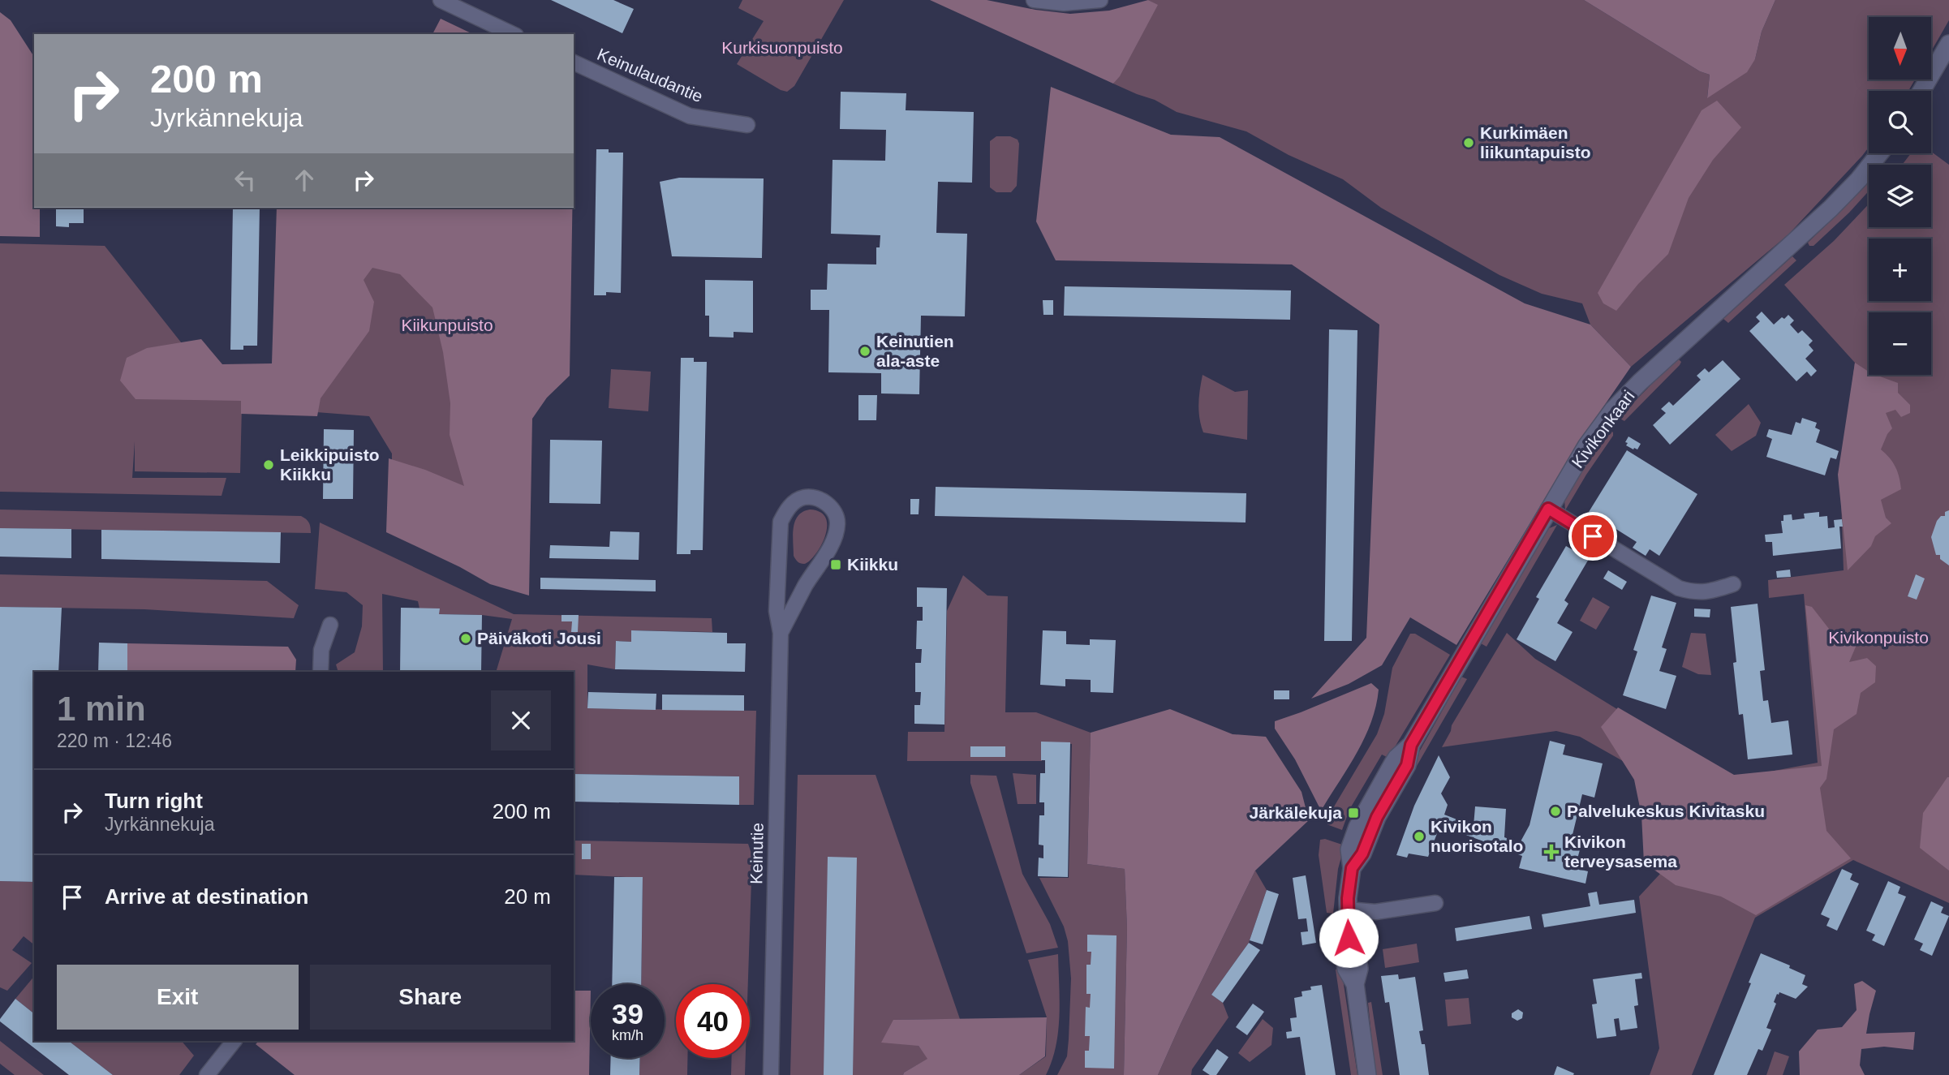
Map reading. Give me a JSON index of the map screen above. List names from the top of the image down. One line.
{"streets":{"street":["Keinulaudantie","Kivikonkaari","Keinutie"]},"parks":["Kurkisuonpuisto","Kiikunpuisto","Kivikonpuisto"],"places":{"other":["Kurkimäen liikuntapuisto","Keinutien ala-aste","Leikkipuisto Kiikku","Päiväkoti Jousi","Palvelukeskus Kivitasku","Kivikon nuorisotalo"],"transit":["Kiikku","Järkälekuja"],"health":["Kivikon terveysasema"]},"north":"bottom","page":{"map_buttons":["+","−"],"turn":["200 m","Jyrkännekuja"],"heading":["1 min","220 m · 12:46"],"list":[{"name":"Turn right","note":"Jyrkännekuja","value":"200 m"},{"name":"Arrive at destination","value":"20 m"}],"buttons":["Exit","Share"],"speed":"39 km/h","limit":"40"}}
